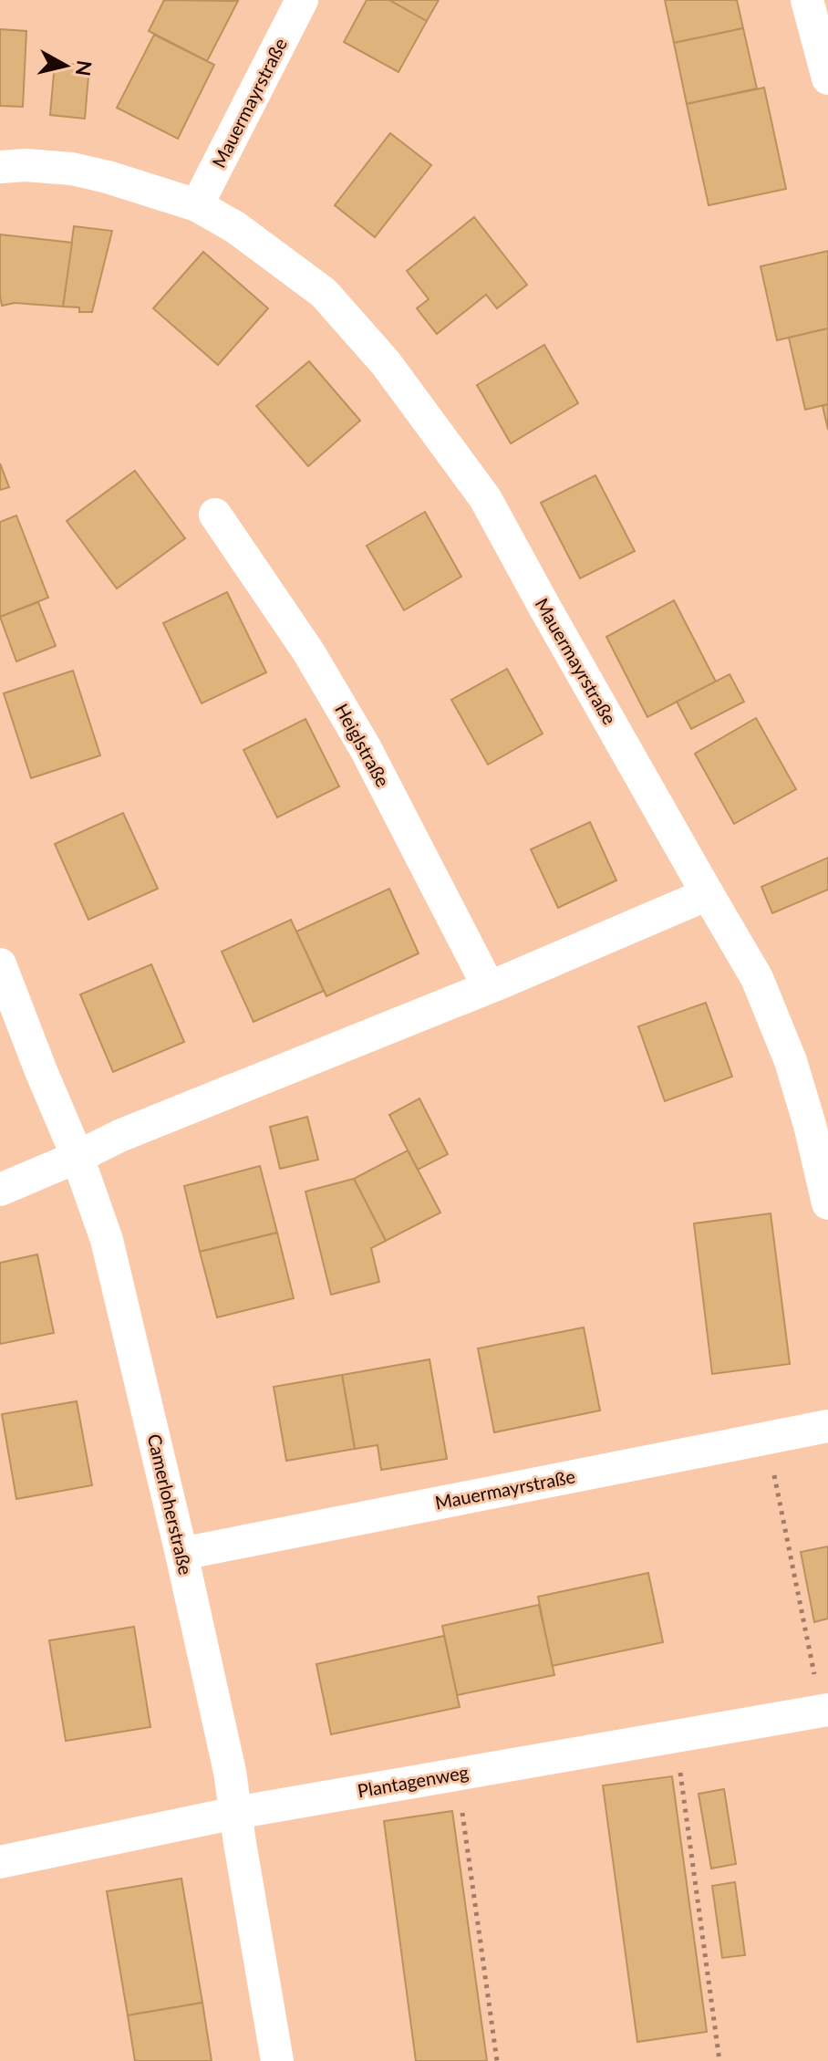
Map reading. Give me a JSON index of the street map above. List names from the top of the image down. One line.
{"streets":{"street":["Mauermayrstraße","Heiglstraße","Camerloherstraße","Plantagenweg"]},"crossings":[["Mauermayrstraße","Camerloherstraße"],["Camerloherstraße","Plantagenweg"]],"north":"right"}
